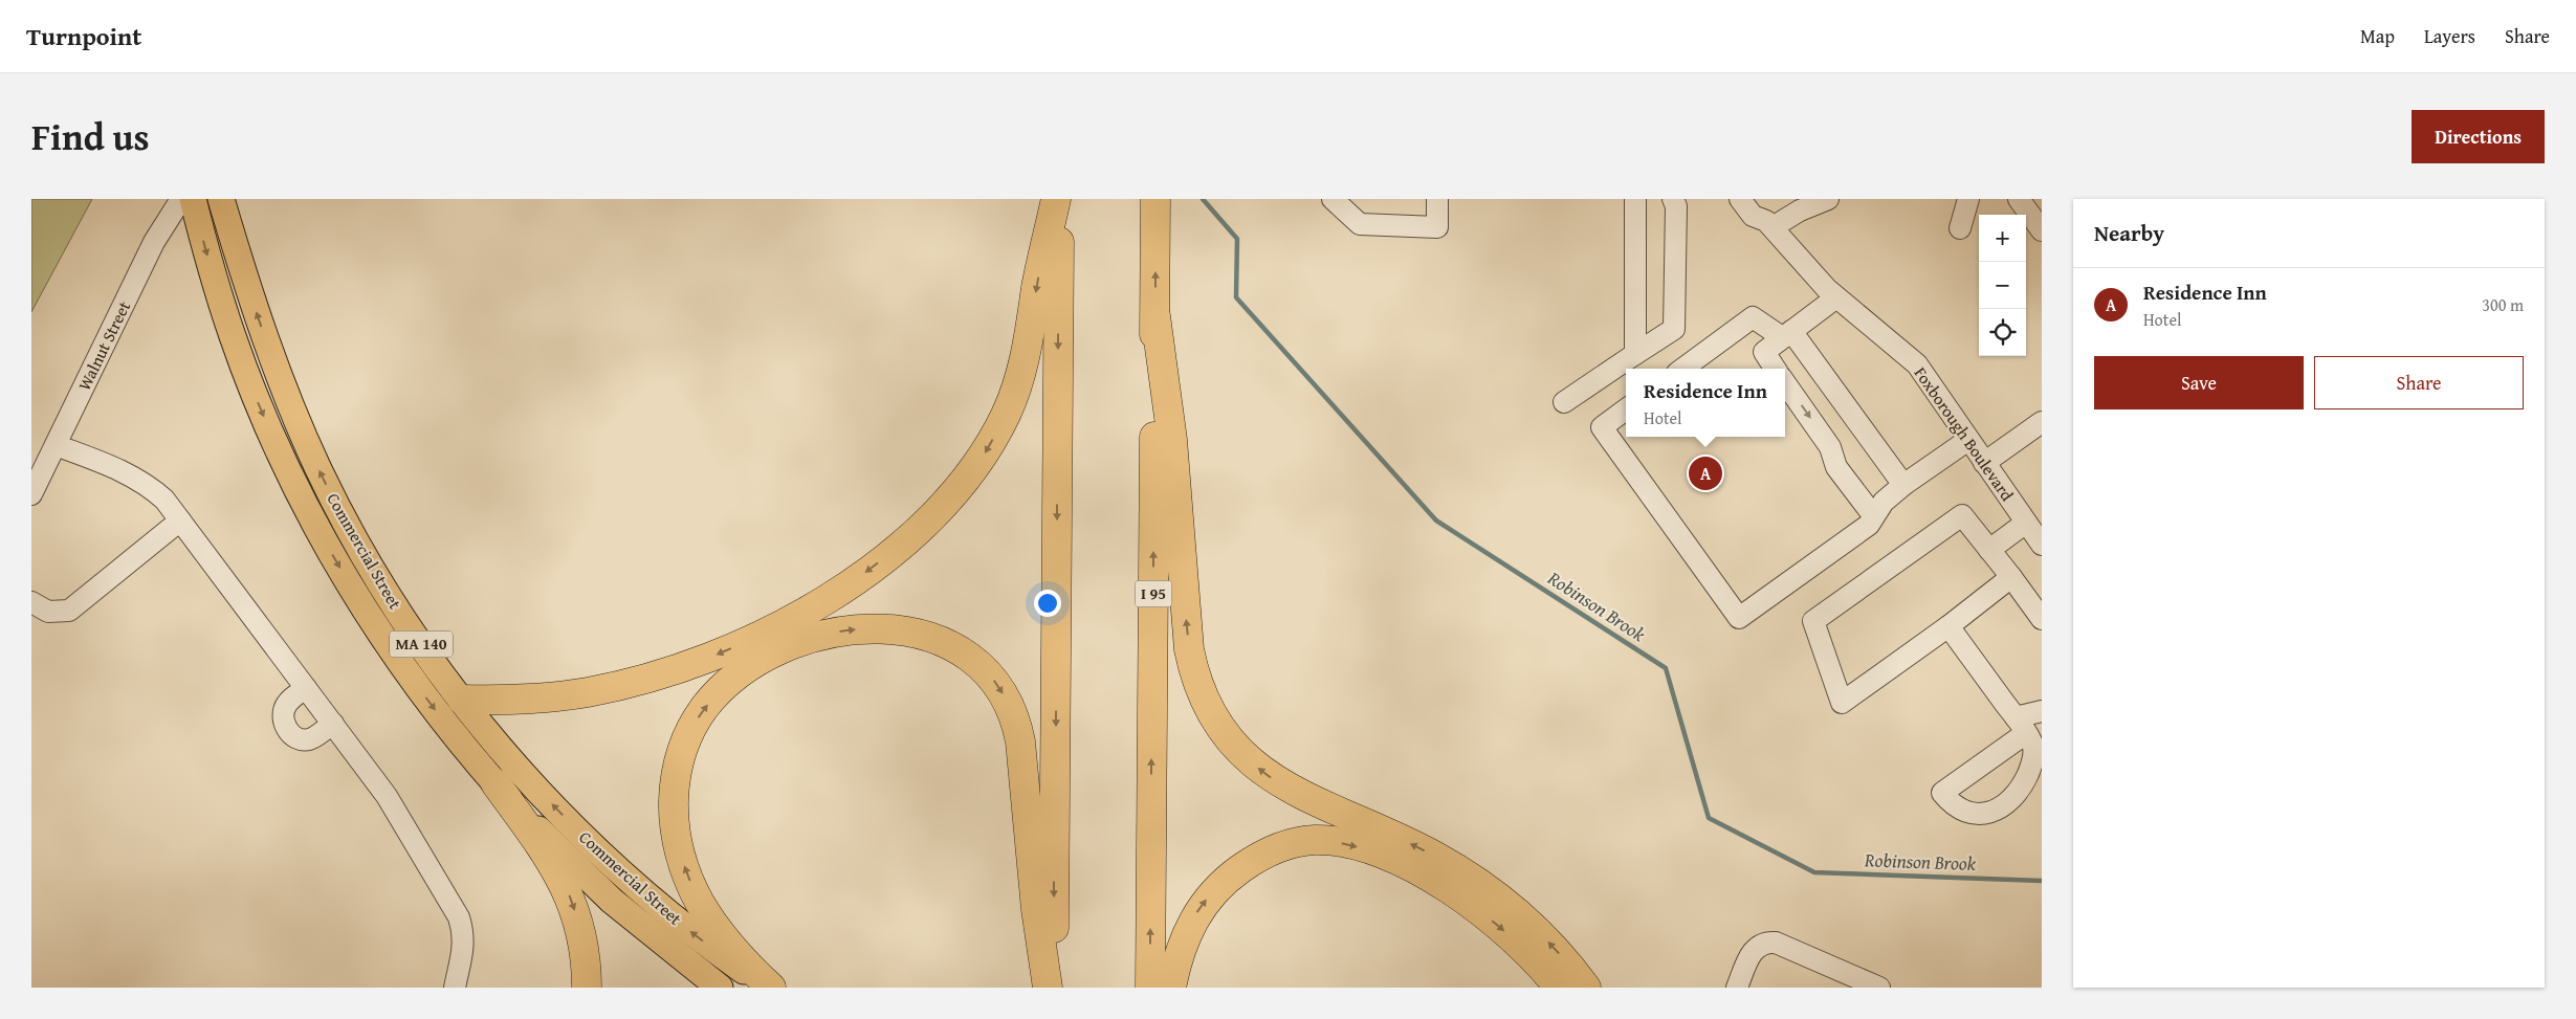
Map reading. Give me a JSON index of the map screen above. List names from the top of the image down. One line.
{"streets":{"highway":["I 95"],"main road":["Commercial Street","MA 140"],"street":["Walnut Street","Foxborough Boulevard"]},"water":["Robinson Brook"],"page":{"header":"Turnpoint","nav":["Map","Layers","Share"],"title":"Find us","buttons":["Directions",["Save","Share"]],"heading":"Nearby","map_buttons":["+","−"],"list":[{"mark":"A","name":"Residence Inn","note":"Hotel","value":"300 m"}],"popup":["Residence Inn","Hotel"],"pins":"A"}}
